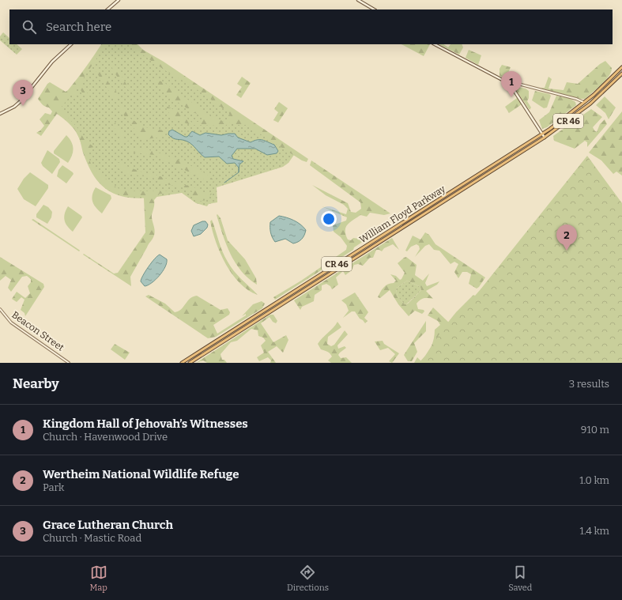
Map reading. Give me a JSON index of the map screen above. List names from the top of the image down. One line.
{"streets":{"highway":["CR 46","William Floyd Parkway"],"street":["Beacon Street"]},"page":{"search":"Search here","pins":["1","3","2"],"heading":["Nearby","3 results"],"list":[{"mark":"1","name":"Kingdom Hall of Jehovah’s Witnesses","note":"Church · Havenwood Drive","value":"910 m"},{"mark":"2","name":"Wertheim National Wildlife Refuge","note":"Park","value":"1.0 km"},{"mark":"3","name":"Grace Lutheran Church","note":"Church · Mastic Road","value":"1.4 km"}],"nav":["Map","Directions","Saved"]}}
